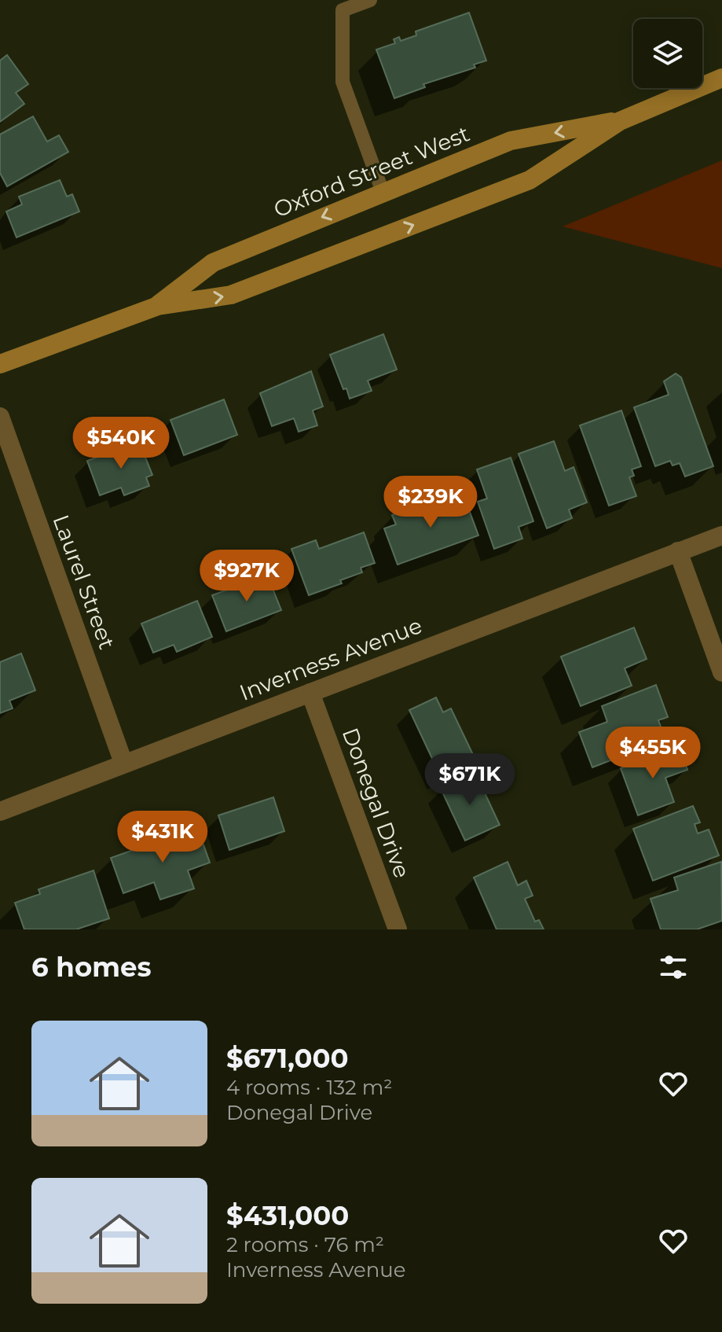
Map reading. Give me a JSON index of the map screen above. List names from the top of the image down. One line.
{"streets":{"main road":["Oxford Street West"],"street":["Laurel Street","Inverness Avenue","Donegal Drive"]},"crossings":[["Laurel Street","Inverness Avenue"],["Inverness Avenue","Donegal Drive"]],"page":{"price":["$540K","$239K","$927K","$455K","$671K","$431K"],"heading":"6 homes","list":[{"name":"$671,000","note":"4 rooms · 132 m² · Donegal Drive"},{"name":"$431,000","note":"2 rooms · 76 m² · Inverness Avenue"}]}}
